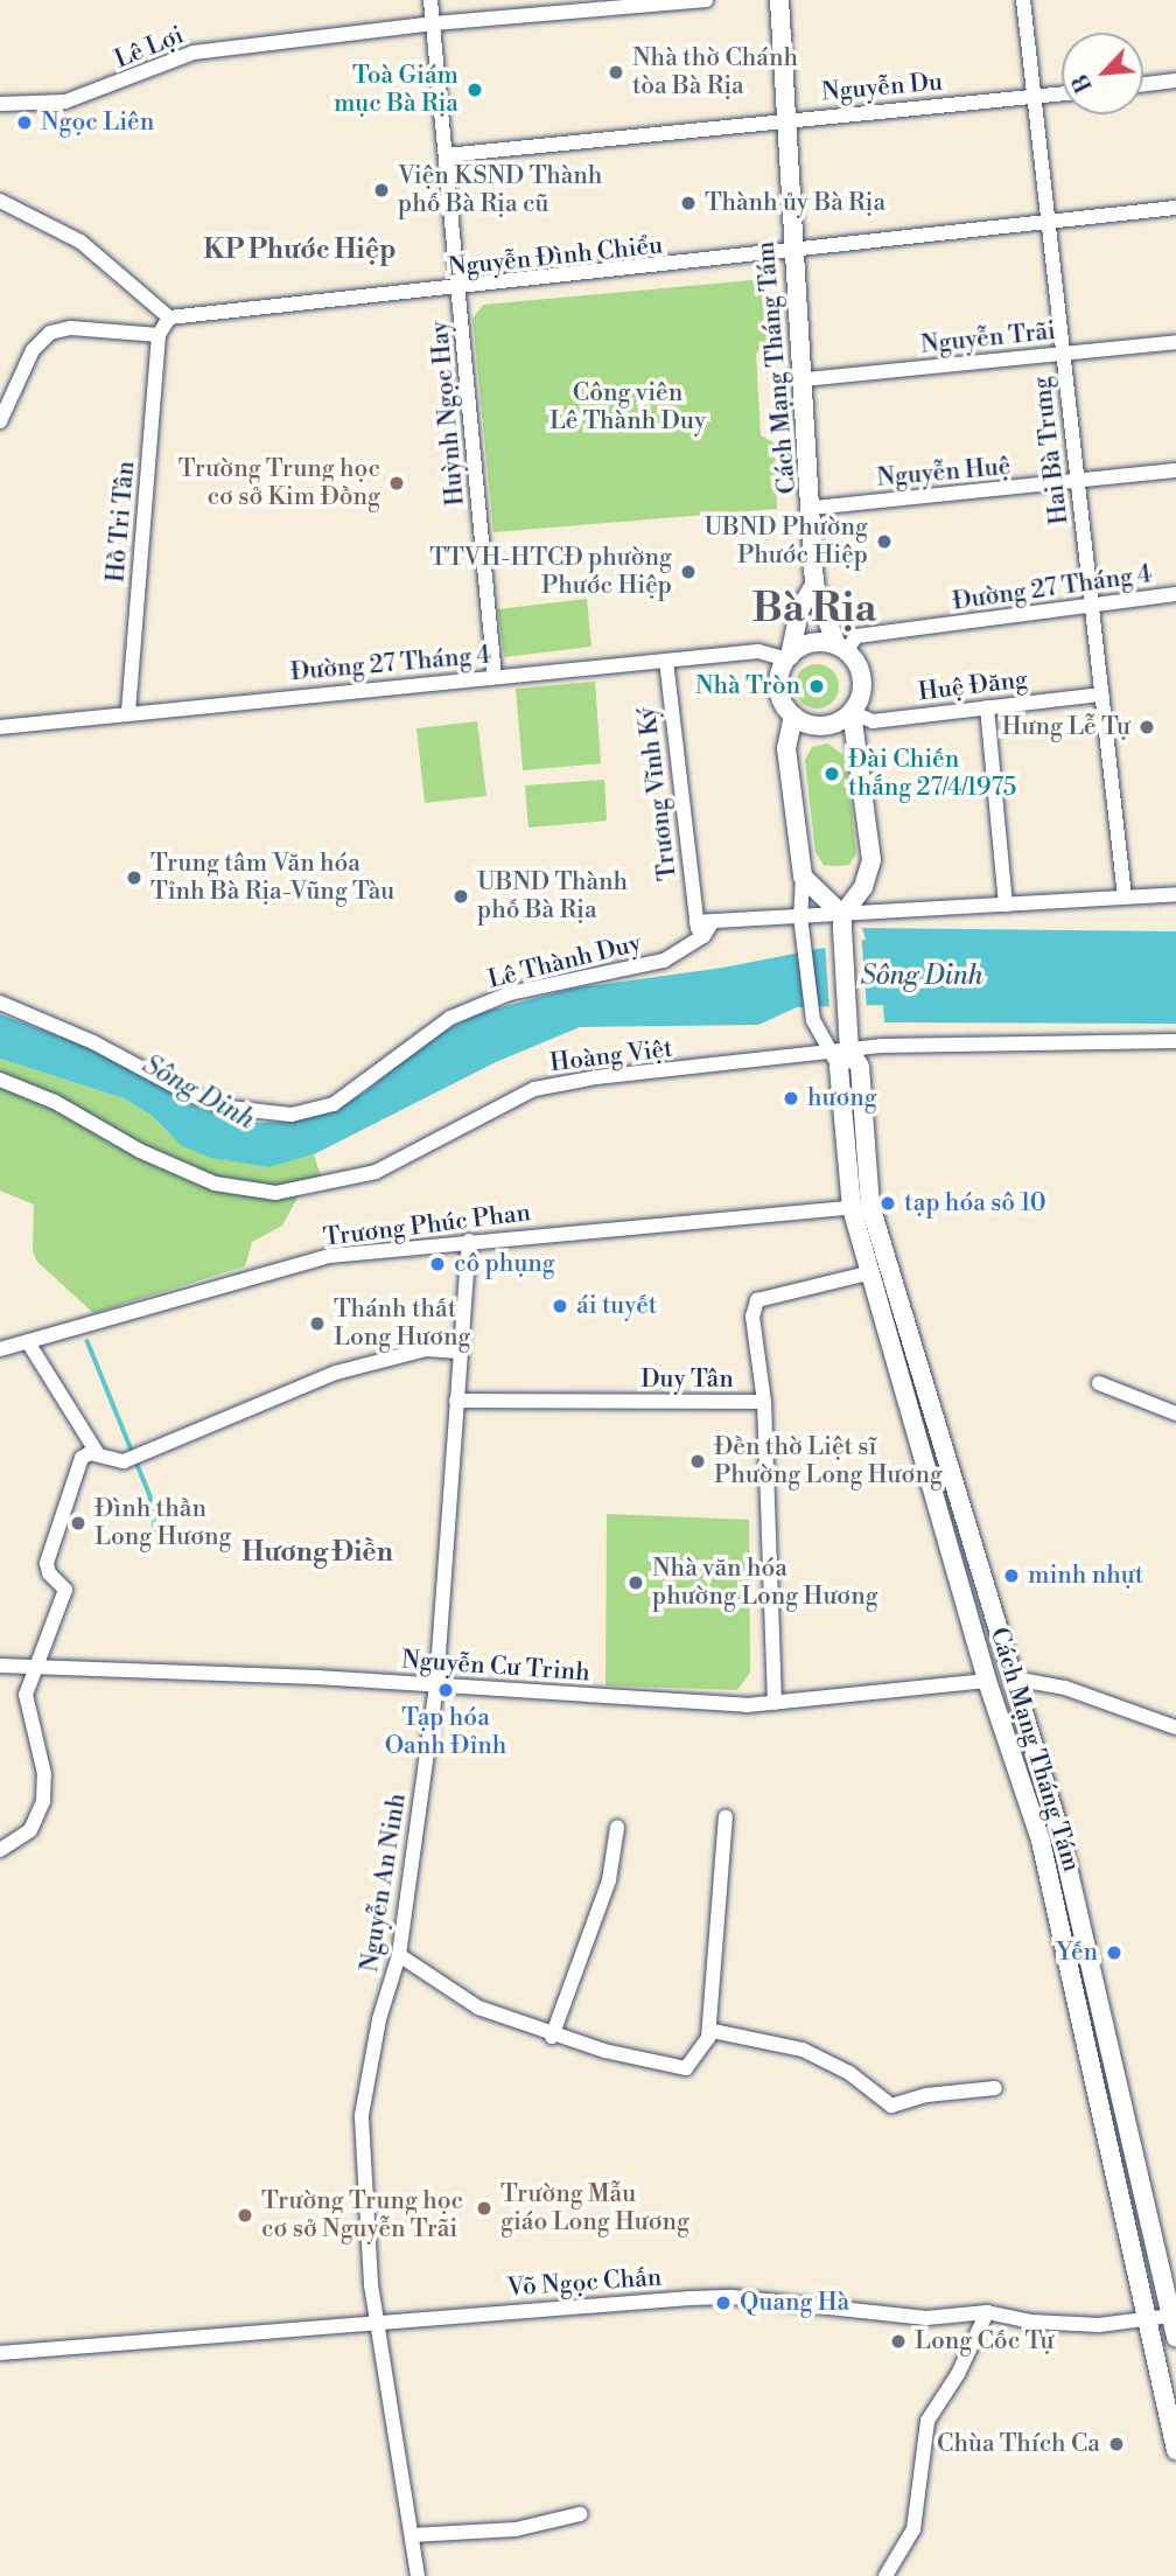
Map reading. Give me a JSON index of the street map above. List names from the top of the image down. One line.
{"streets":{"main road":["Cách Mạng Tháng Tám"],"street":["Lê Lợi","Nguyễn Du","Nguyễn Đình Chiểu","Nguyễn Trãi","Huỳnh Ngọc Hay","Hai Bà Trưng","Nguyễn Huệ","Hồ Tri Tân","Đường 27 Tháng 4","Huệ Đăng","Trương Vĩnh Ký","Lê Thành Duy","Hoàng Việt","Trương Phúc Phan","Duy Tân","Nguyễn Cư Trinh","Nguyễn An Ninh","Võ Ngọc Chấn"]},"crossings":[["Lê Lợi","Huỳnh Ngọc Hay"],["Nguyễn Du","Cách Mạng Tháng Tám"],["Nguyễn Du","Huỳnh Ngọc Hay"],["Nguyễn Du","Hai Bà Trưng"],["Nguyễn Đình Chiểu","Cách Mạng Tháng Tám"],["Nguyễn Đình Chiểu","Huỳnh Ngọc Hay"],["Nguyễn Đình Chiểu","Hai Bà Trưng"],["Nguyễn Trãi","Cách Mạng Tháng Tám"],["Nguyễn Trãi","Hai Bà Trưng"],["Cách Mạng Tháng Tám","Nguyễn Huệ"],["Cách Mạng Tháng Tám","Đường 27 Tháng 4"],["Cách Mạng Tháng Tám","Huệ Đăng"],["Cách Mạng Tháng Tám","Hoàng Việt"],["Cách Mạng Tháng Tám","Trương Phúc Phan"],["Cách Mạng Tháng Tám","Nguyễn Cư Trinh"],["Cách Mạng Tháng Tám","Võ Ngọc Chấn"],["Huỳnh Ngọc Hay","Đường 27 Tháng 4"],["Hai Bà Trưng","Nguyễn Huệ"],["Hai Bà Trưng","Đường 27 Tháng 4"],["Hai Bà Trưng","Huệ Đăng"],["Hồ Tri Tân","Đường 27 Tháng 4"],["Đường 27 Tháng 4","Huệ Đăng"],["Đường 27 Tháng 4","Trương Vĩnh Ký"],["Trương Phúc Phan","Nguyễn An Ninh"],["Duy Tân","Nguyễn Cư Trinh"],["Duy Tân","Nguyễn An Ninh"],["Nguyễn Cư Trinh","Nguyễn An Ninh"],["Nguyễn An Ninh","Võ Ngọc Chấn"]],"districts":["KP Phước Hiệp","Bà Rịa","Hương Điền"],"water":["Sông Dinh"],"parks":["Công viên Lê Thành Duy"],"places":["Nhà thờ Chánh tòa Bà Rịa","Toà Giám mục Bà Rịa","Ngọc Liên","Viện KSND Thành phố Bà Rịa cũ","Thành ủy Bà Rịa","Trường Trung học cơ sở Kim Đồng","UBND Phường Phước Hiệp","TTVH-HTCĐ phường Phước Hiệp","Nhà Tròn","Hưng Lễ Tự","Đài Chiến thắng 27/4/1975","Trung tâm Văn hóa Tỉnh Bà Rịa-Vũng Tàu","UBND Thành phố Bà Rịa","hương","tạp hóa sô 10","cô phụng","ái tuyết","Thánh thất Long Hương","Đền thờ Liệt sĩ Phường Long Hương","Đình thần Long Hương","minh nhựt","Nhà văn hóa phường Long Hương","Tạp hóa Oanh Đỉnh","Yến","Trường Mẫu giáo Long Hương","Trường Trung học cơ sở Nguyễn Trãi","Quang Hà","Long Cốc Tự","Chùa Thích Ca"],"north":"bottom left"}
